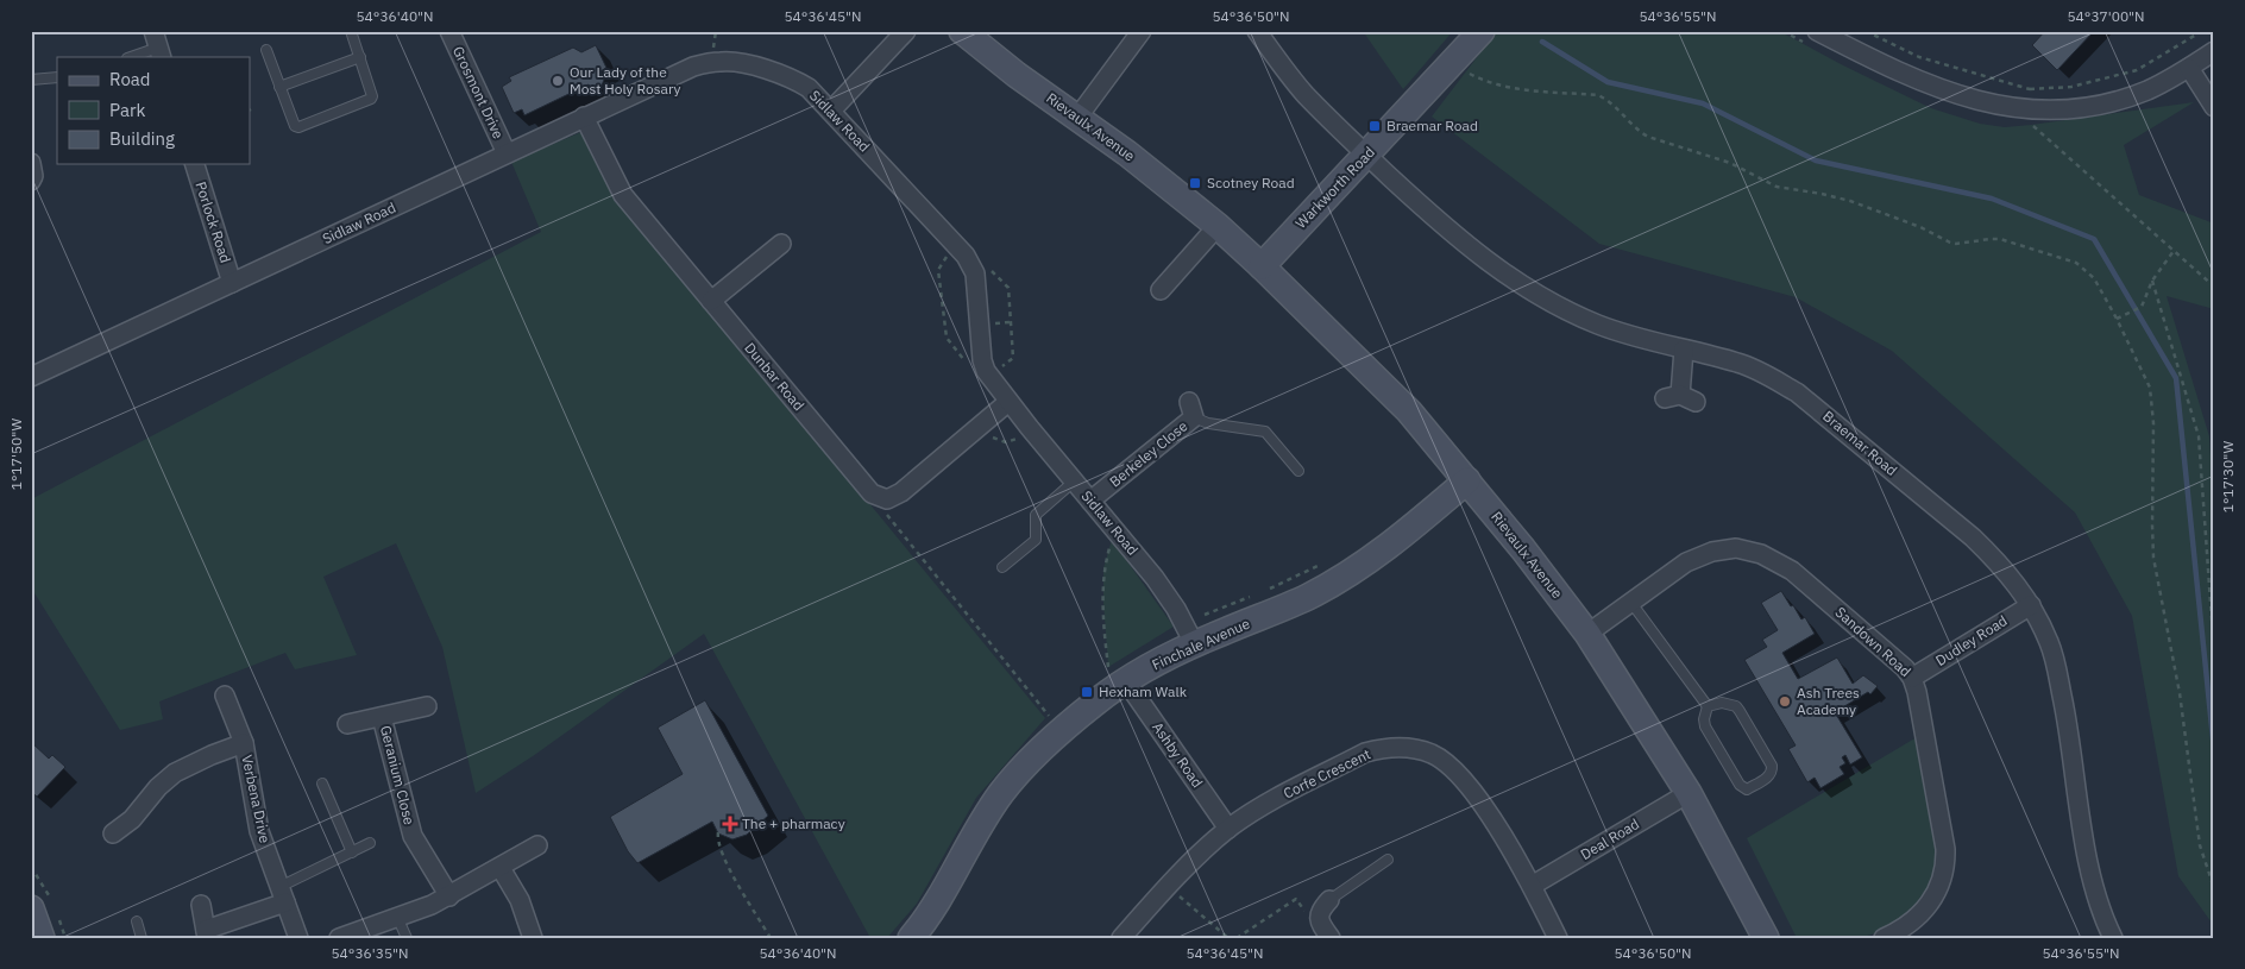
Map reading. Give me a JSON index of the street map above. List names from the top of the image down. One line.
{"streets":{"street":["Grosmont Drive","Sidlaw Road","Rievaulx Avenue","Warkworth Road","Porlock Road","Dunbar Road","Braemar Road","Berkeley Close","Dudley Road","Sandown Road","Finchale Avenue","Ashby Road","Corfe Crescent","Geranium Close","Verbena Drive","Deal Road"]},"crossings":[["Grosmont Drive","Sidlaw Road"],["Sidlaw Road","Porlock Road"],["Sidlaw Road","Dunbar Road"],["Sidlaw Road","Berkeley Close"],["Sidlaw Road","Finchale Avenue"],["Rievaulx Avenue","Warkworth Road"],["Rievaulx Avenue","Sandown Road"],["Rievaulx Avenue","Finchale Avenue"],["Rievaulx Avenue","Deal Road"],["Warkworth Road","Braemar Road"],["Braemar Road","Dudley Road"],["Dudley Road","Sandown Road"],["Finchale Avenue","Ashby Road"],["Ashby Road","Corfe Crescent"],["Corfe Crescent","Deal Road"]],"places":{"other":["Our Lady of the Most Holy Rosary","Ash Trees Academy"],"transit":["Braemar Road","Scotney Road","Hexham Walk"],"health":["The + pharmacy"]},"legend":["Road","Park","Building"],"coordinates":["54°36'40\"N","54°36'45\"N","54°36'50\"N","54°36'55\"N","54°37'00\"N","1°17'50\"W","1°17'30\"W","54°36'35\"N"]}
